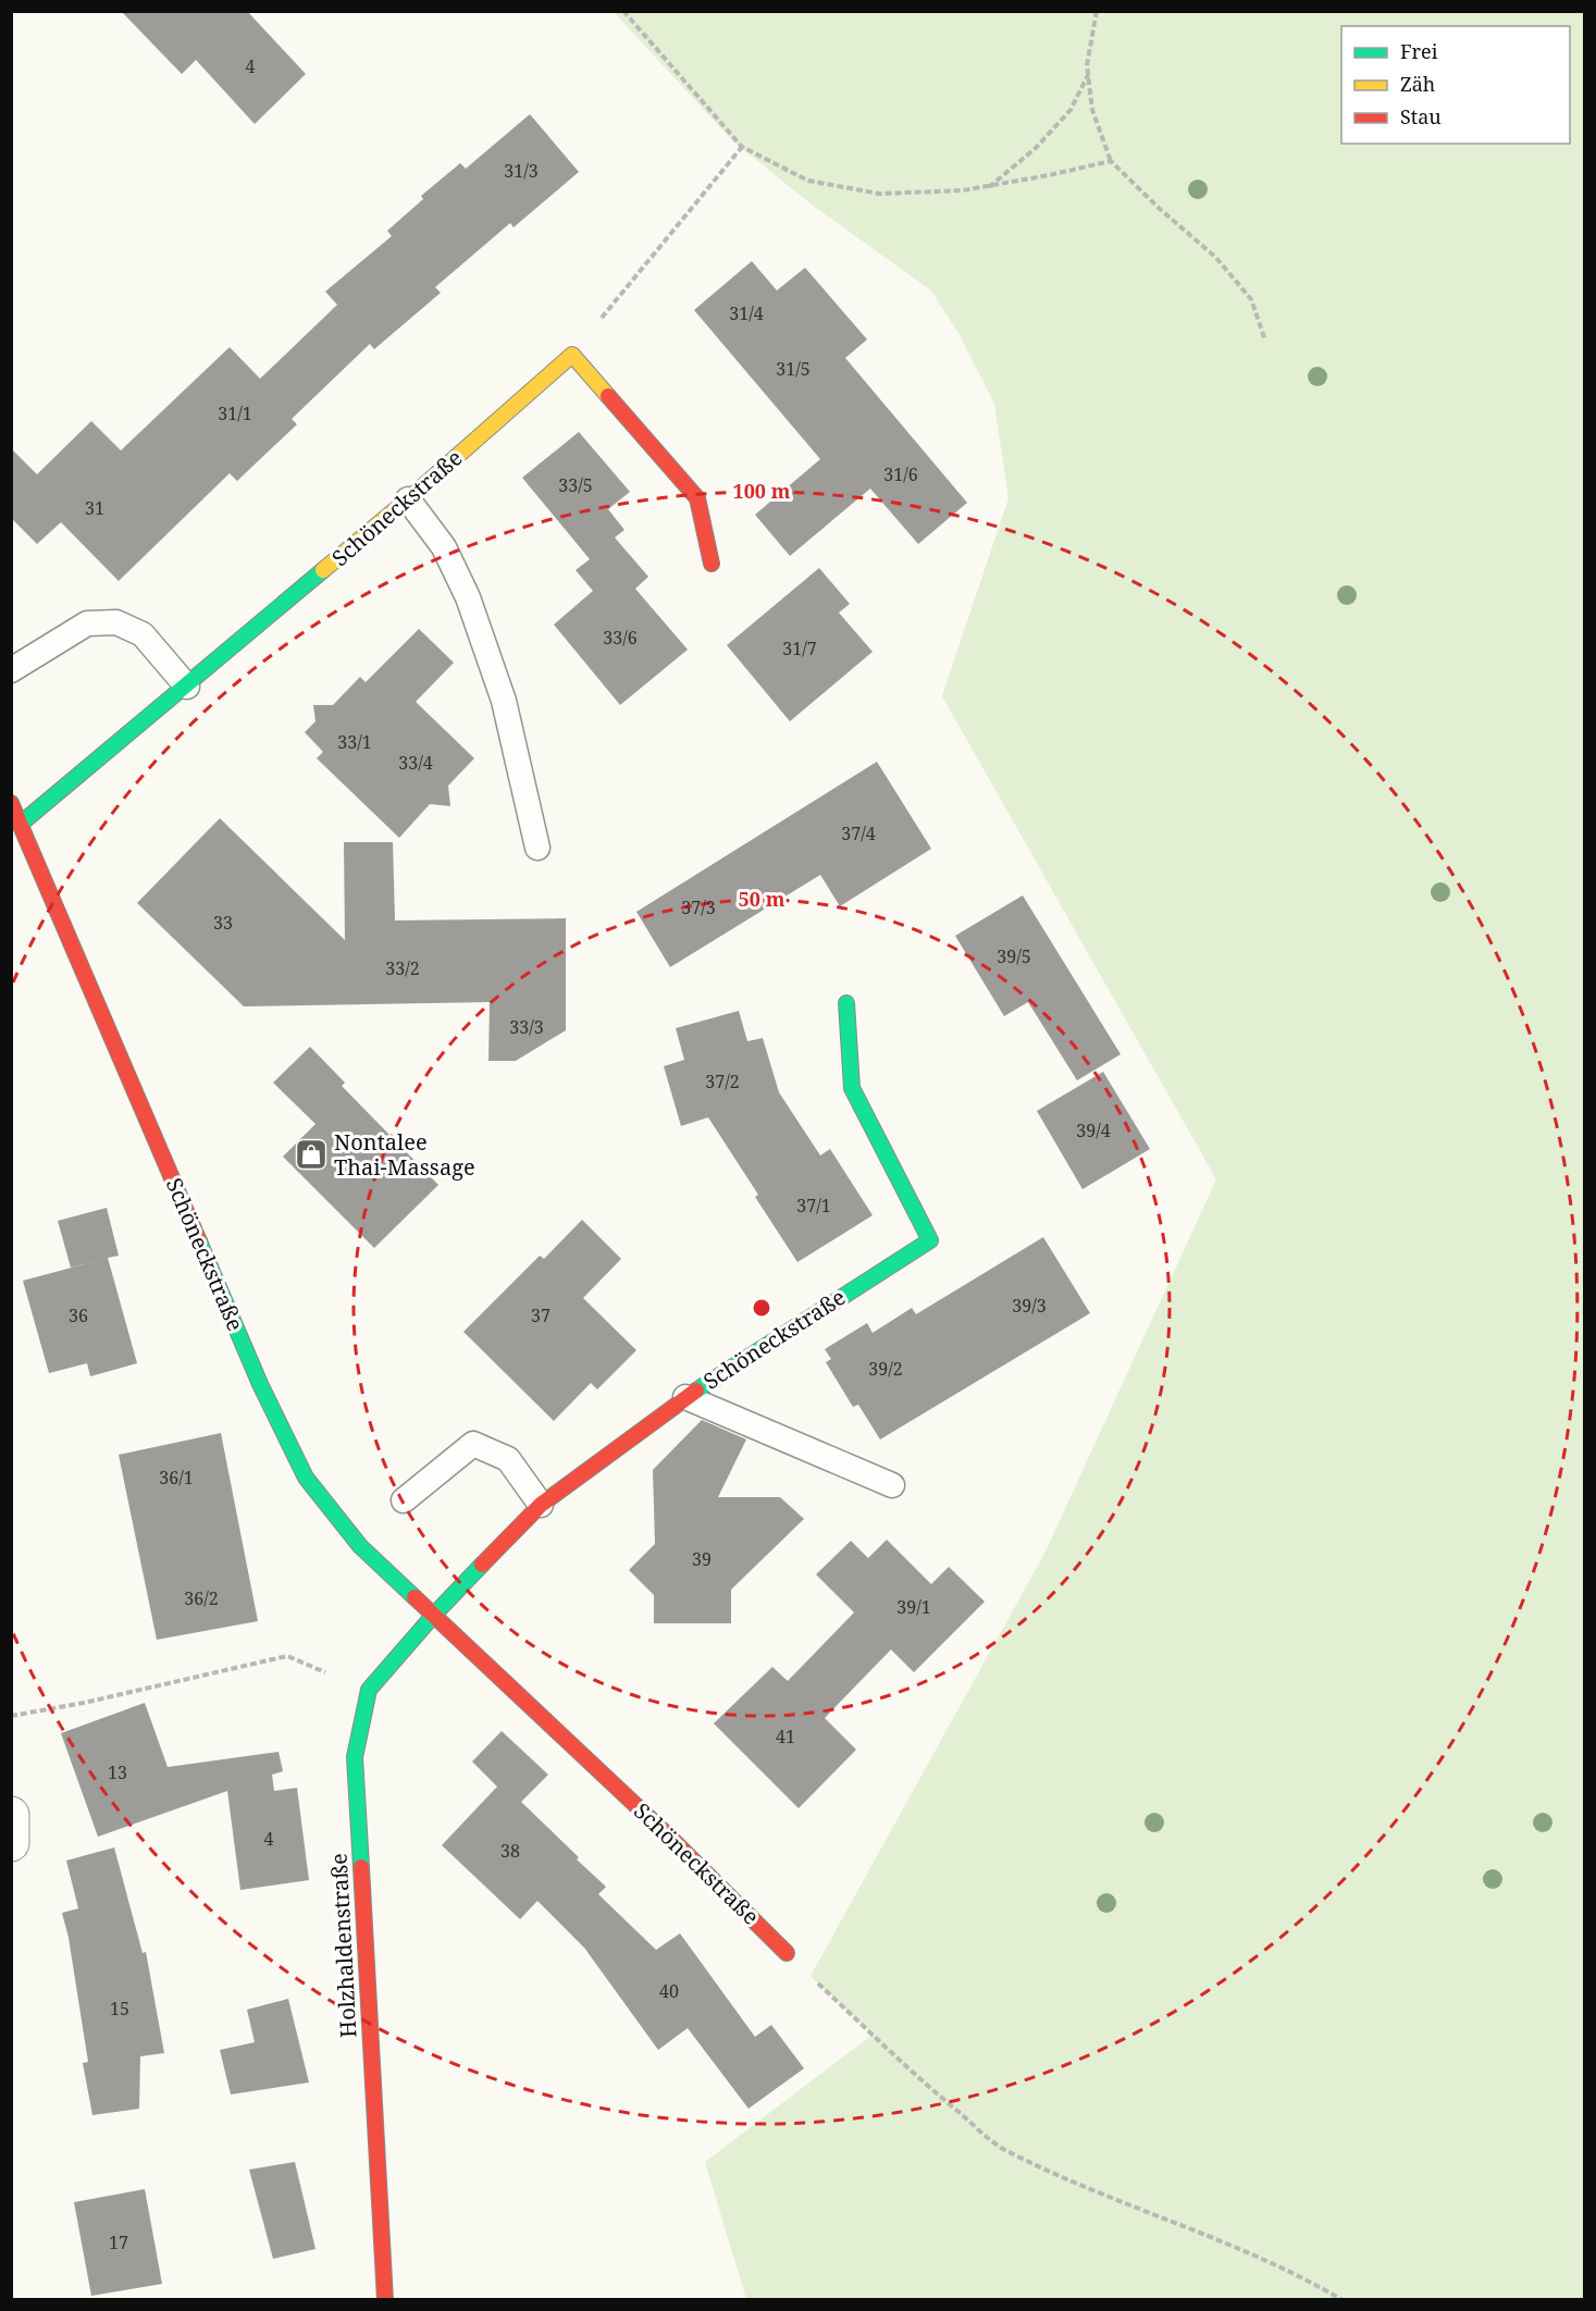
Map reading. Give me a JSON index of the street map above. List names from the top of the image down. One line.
{"streets":{"street":["Schöneckstraße","Holzhaldenstraße"]},"crossings":[["Schöneckstraße","Holzhaldenstraße"]],"places":{"shop":["Nontalee Thai-Massage"]},"house_numbers":["4","31/3","31/4","31/5","31/1","31/6","33/5","31","33/6","31/7","33/1","33/4","37/4","37/3","33","39/5","33/2","33/3","37/2","39/4","37/1","39/3","36","37","39/2","36/1","39","36/2","39/1","41","13","4","38","40","15","17"],"legend":["Frei","Zäh","Stau"],"rings":["100 m","50 m"]}
